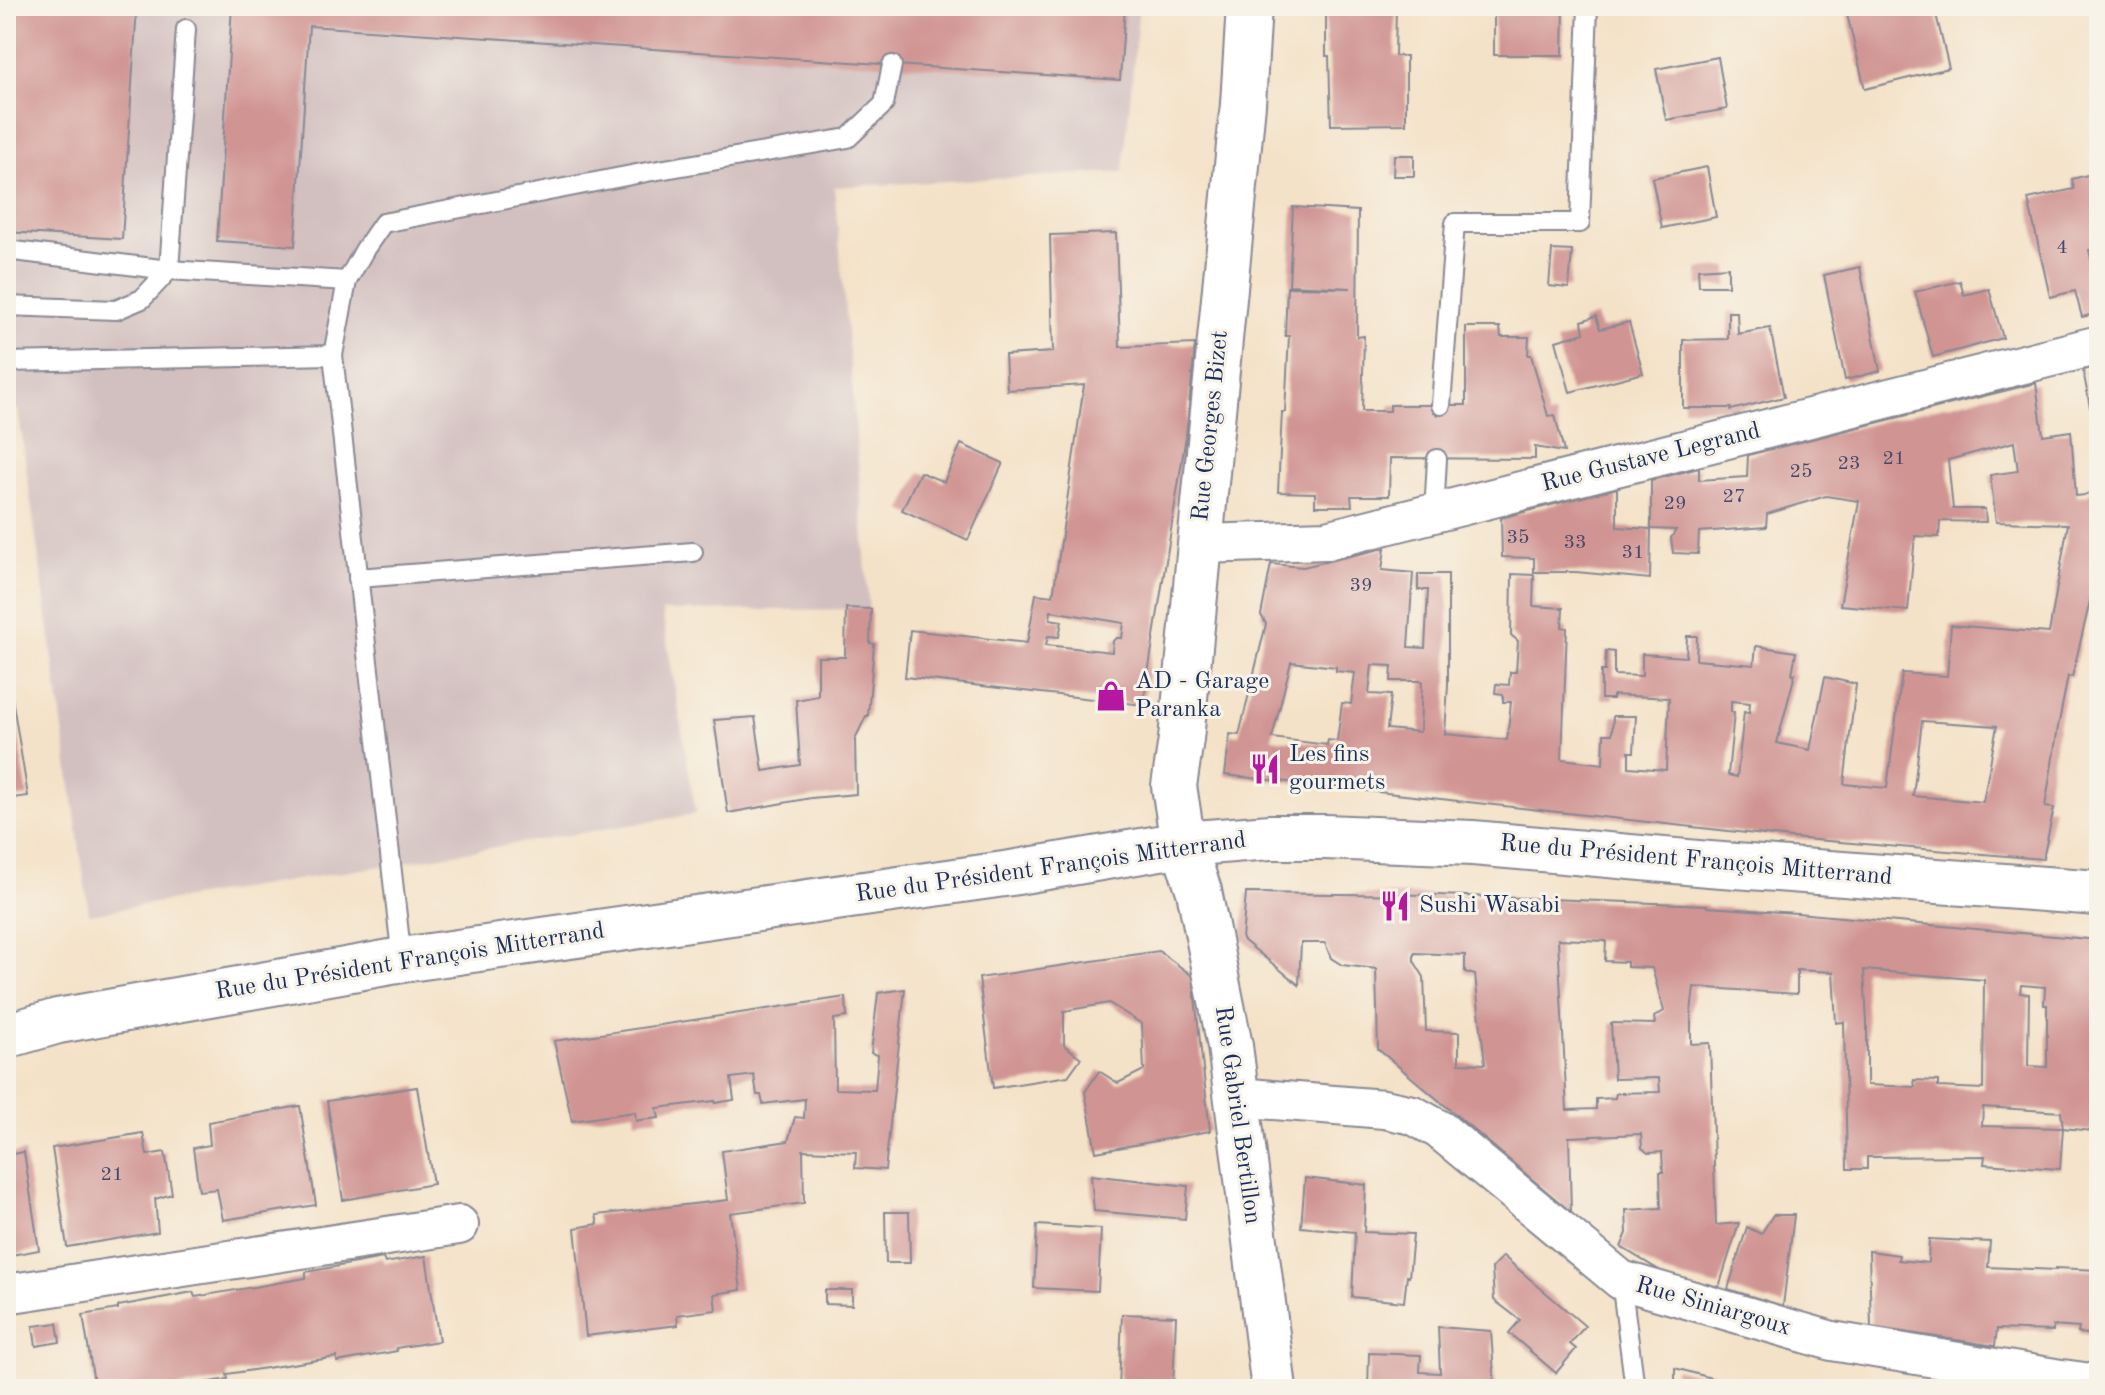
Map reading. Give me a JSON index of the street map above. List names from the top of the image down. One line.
{"streets":{"street":["Rue Georges Bizet","Rue Gustave Legrand","Rue du Président François Mitterrand","Rue Gabriel Bertillon","Rue Siniargoux"]},"crossings":[["Rue Georges Bizet","Rue Gustave Legrand"],["Rue Georges Bizet","Rue du Président François Mitterrand"],["Rue Georges Bizet","Rue Gabriel Bertillon"],["Rue du Président François Mitterrand","Rue Gabriel Bertillon"],["Rue Gabriel Bertillon","Rue Siniargoux"]],"places":{"shop":["AD - Garage Paranka"],"restaurant":["Les fins gourmets","Sushi Wasabi"]},"house_numbers":["4","21","23","25","27","29","35","33","31","39","21"]}
